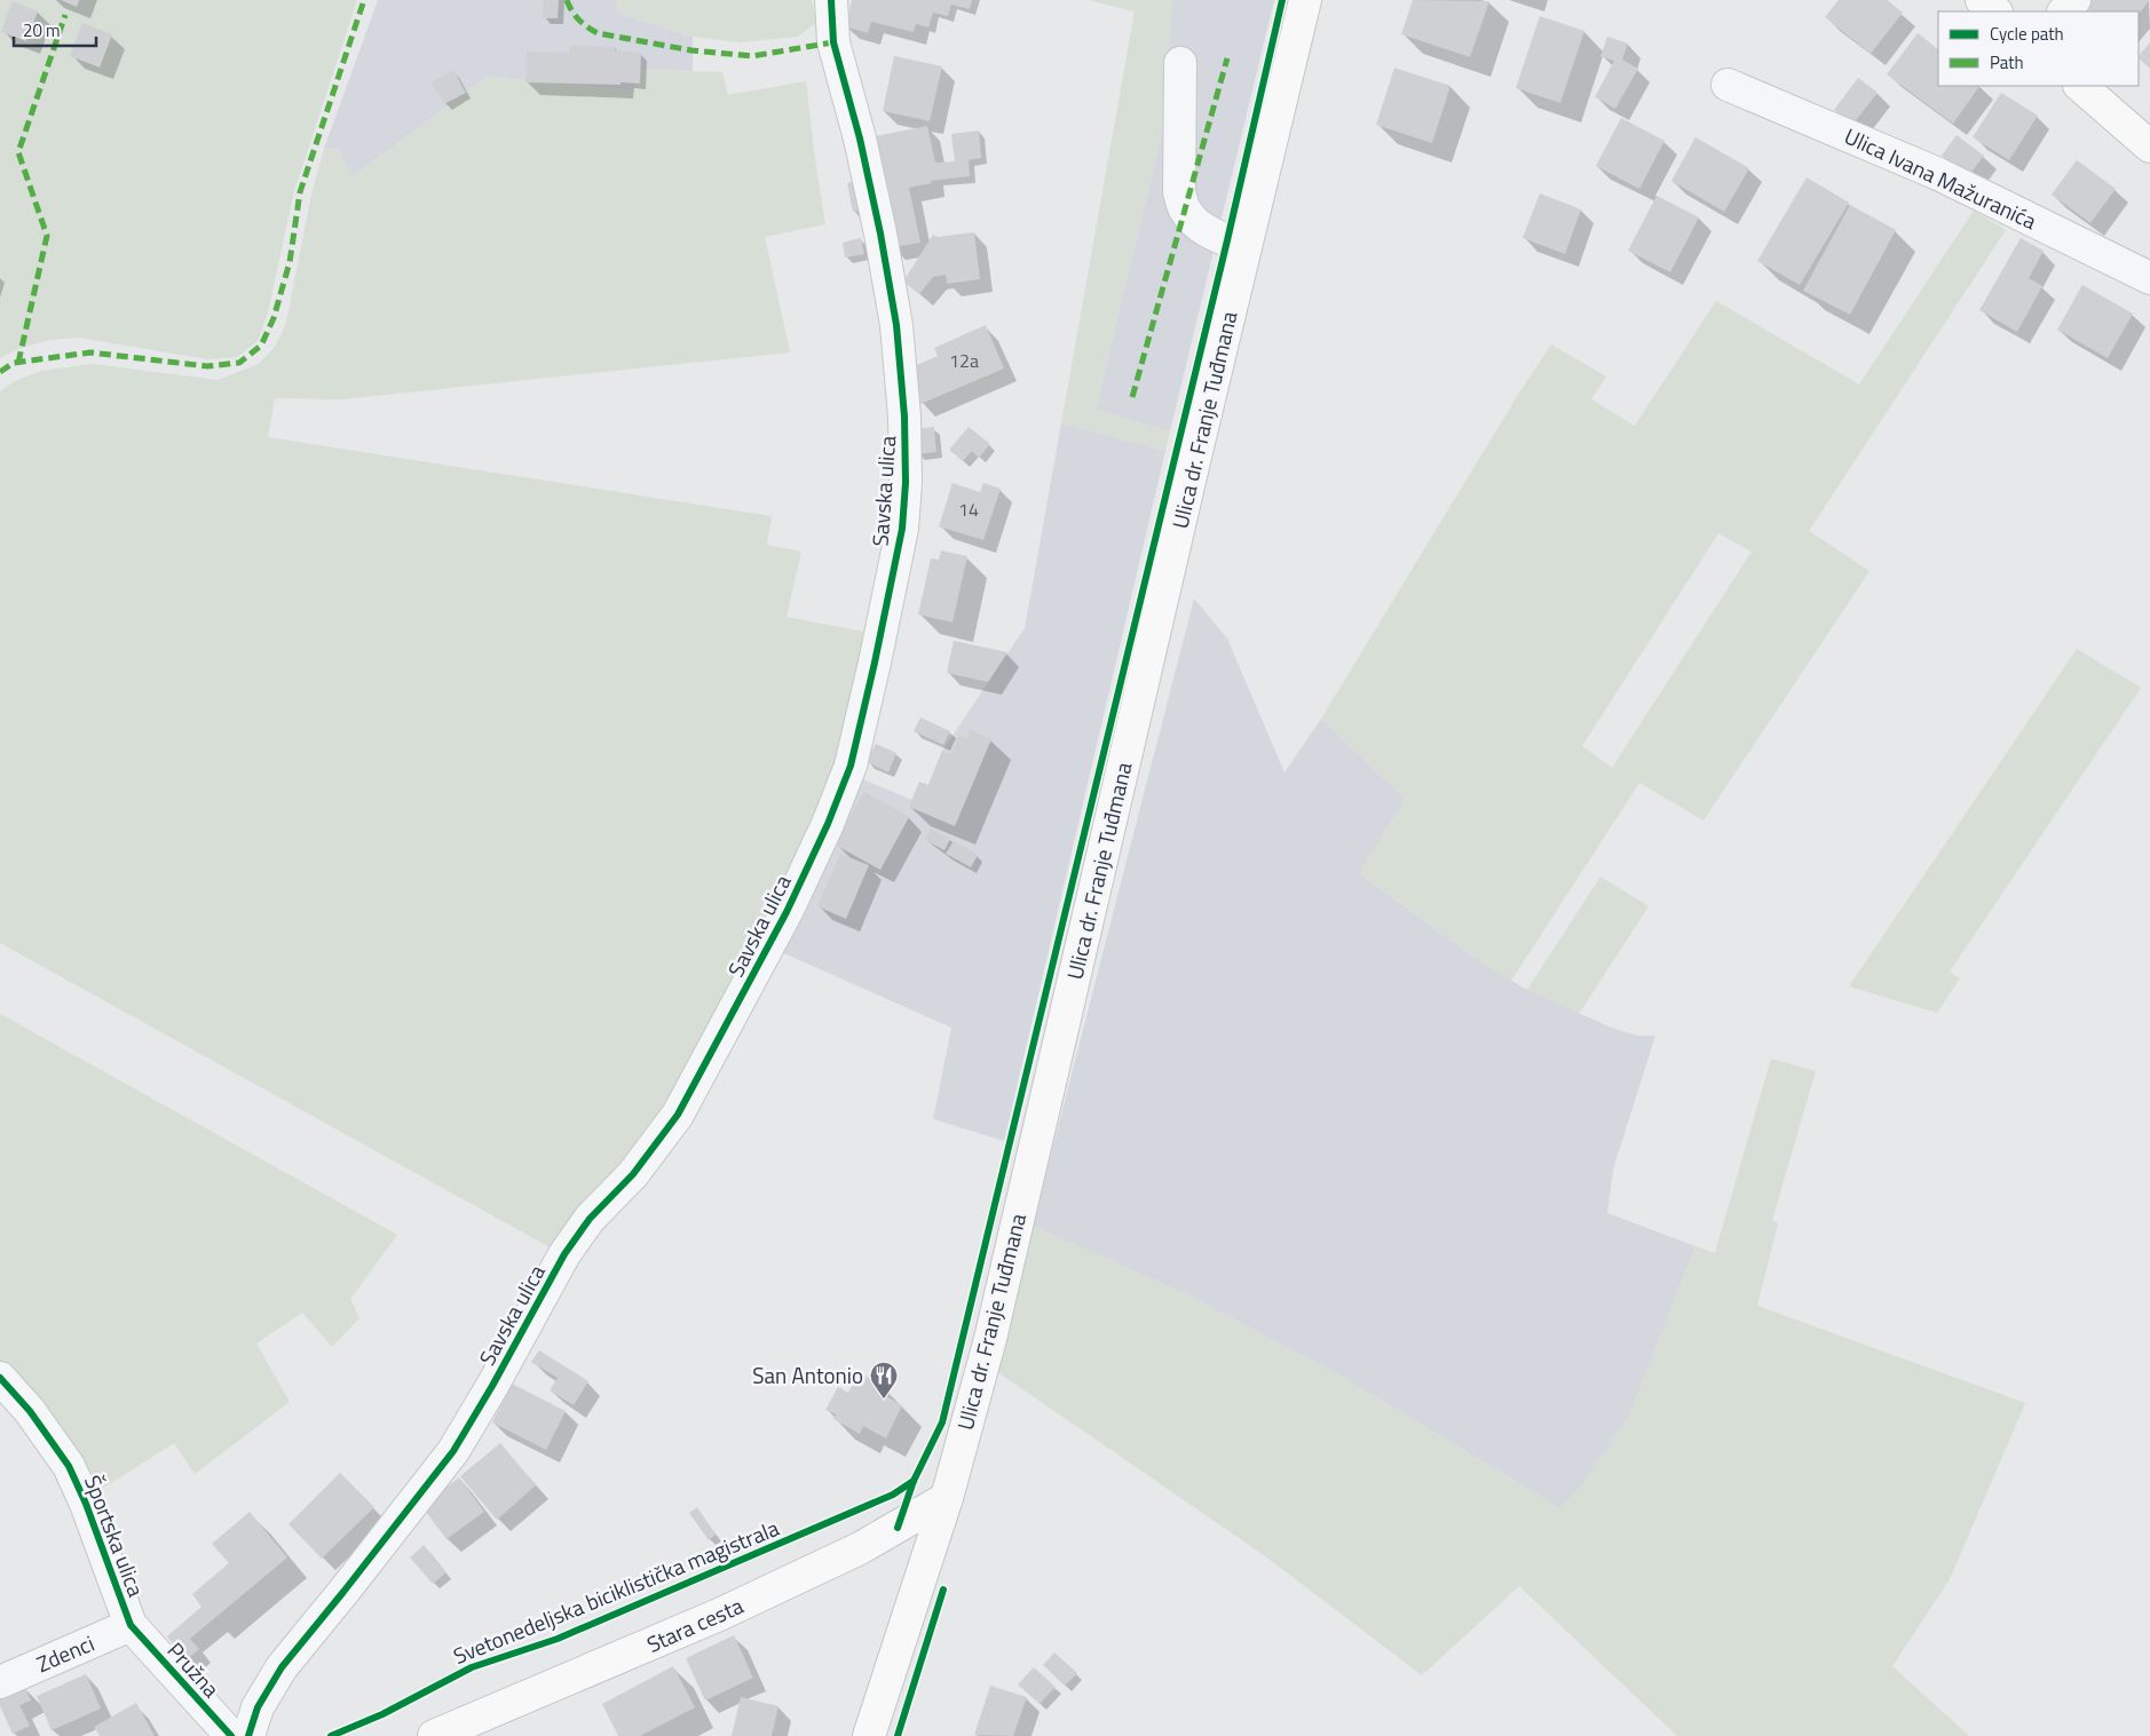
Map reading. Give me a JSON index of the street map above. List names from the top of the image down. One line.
{"streets":{"main road":["Ulica dr. Franje Tuđmana","Stara cesta"],"street":["Ulica Ivana Mažuranića","Savska ulica","Športska ulica","Zdenci","Pružna"],"cycle path":["Svetonedeljska biciklistička magistrala"]},"crossings":[["Ulica dr. Franje Tuđmana","Stara cesta"],["Športska ulica","Zdenci"],["Športska ulica","Pružna"],["Zdenci","Pružna"]],"places":{"restaurant":["San Antonio"]},"house_numbers":["12a","14"],"legend":["Cycle path","Path"],"scale_bar":"20 m"}
